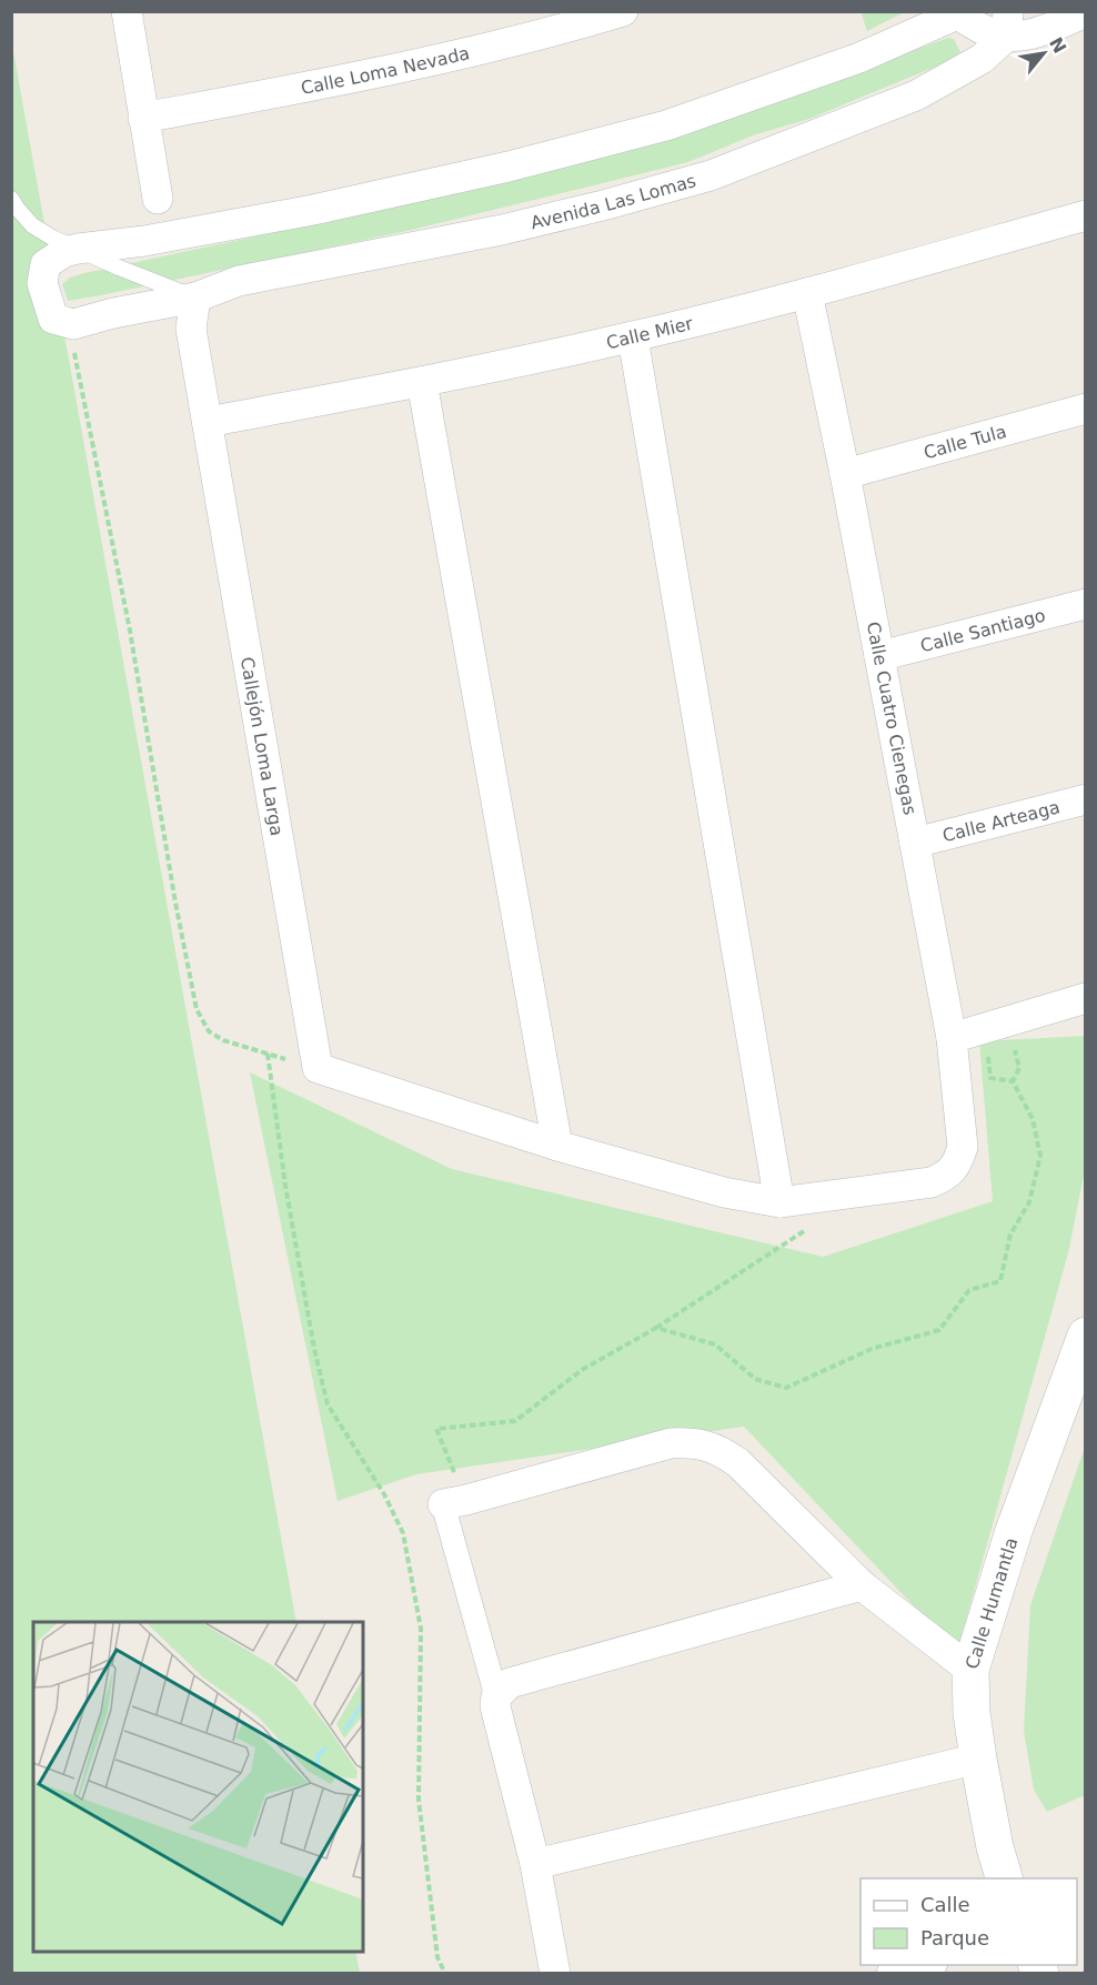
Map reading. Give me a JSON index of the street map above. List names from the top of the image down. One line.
{"streets":{"street":["Calle Loma Nevada","Avenida Las Lomas","Calle Mier","Calle Tula","Calle Santiago","Calle Cuatro Cienegas","Callejón Loma Larga","Calle Arteaga","Calle Humantla"]},"crossings":[["Avenida Las Lomas","Callejón Loma Larga"],["Calle Mier","Calle Cuatro Cienegas"],["Calle Mier","Callejón Loma Larga"],["Calle Tula","Calle Cuatro Cienegas"],["Calle Santiago","Calle Cuatro Cienegas"],["Calle Cuatro Cienegas","Calle Arteaga"]],"legend":["Calle","Parque"],"north":"top right"}
